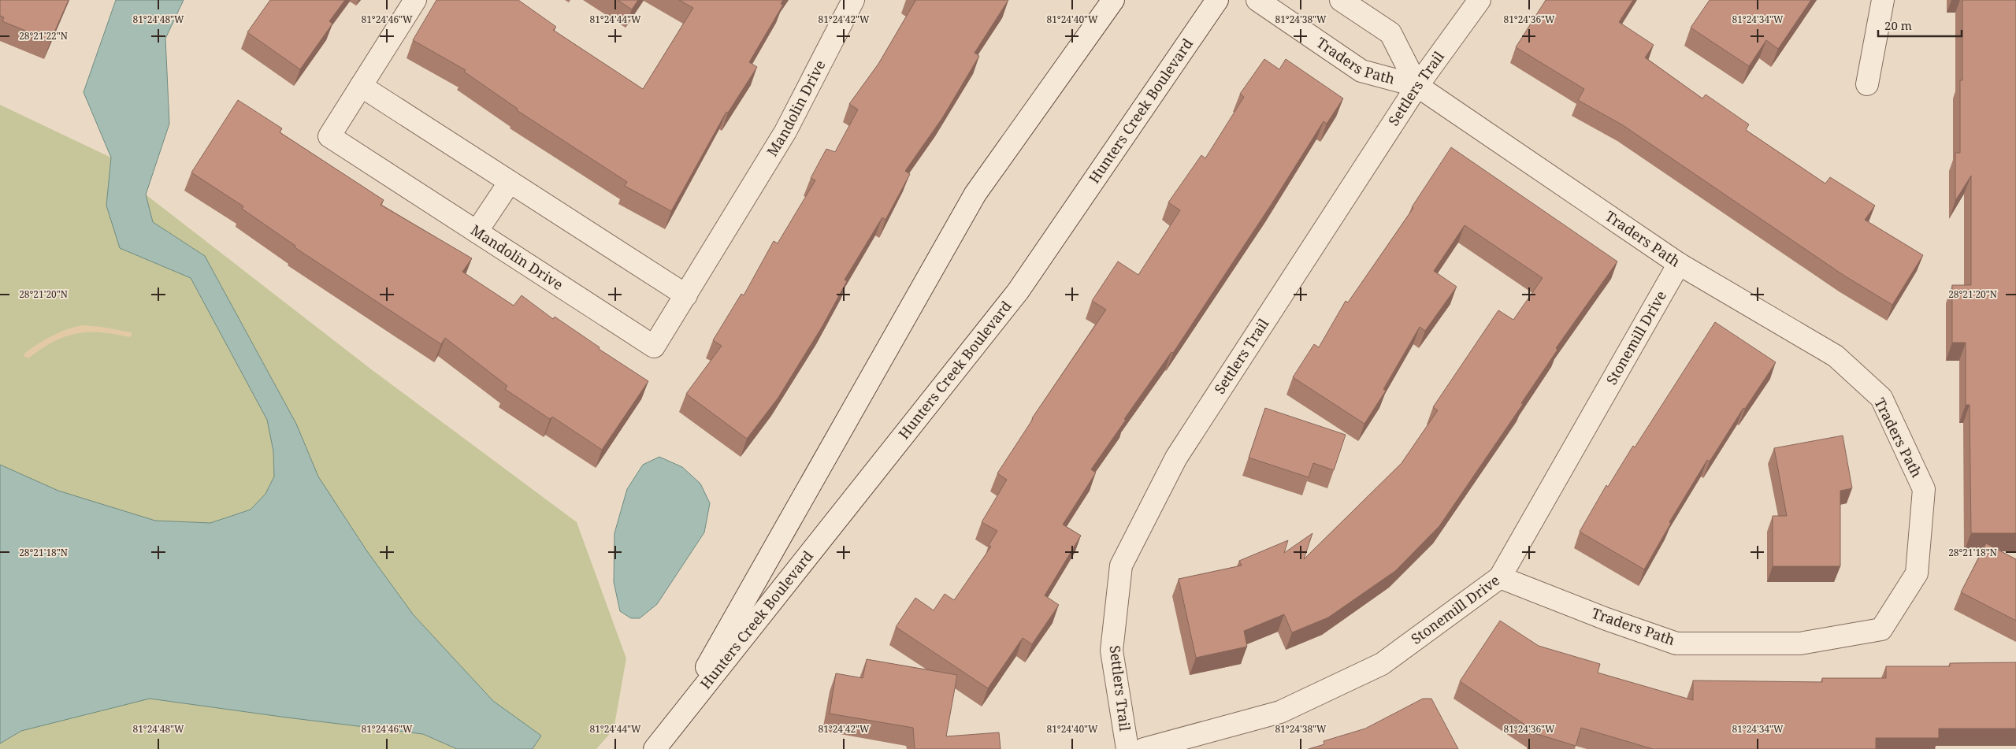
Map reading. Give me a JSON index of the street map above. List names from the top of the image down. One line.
{"streets":{"street":["Traders Path","Settlers Trail","Mandolin Drive","Hunters Creek Boulevard","Stonemill Drive"]},"crossings":[["Traders Path","Settlers Trail"],["Traders Path","Stonemill Drive"]],"scale_bar":"20 m","coordinates":["81°24'48\"W","81°24'46\"W","81°24'44\"W","81°24'42\"W","81°24'40\"W","81°24'38\"W","81°24'36\"W","81°24'34\"W","28°21'22\"N","28°21'20\"N","28°21'18\"N"]}
